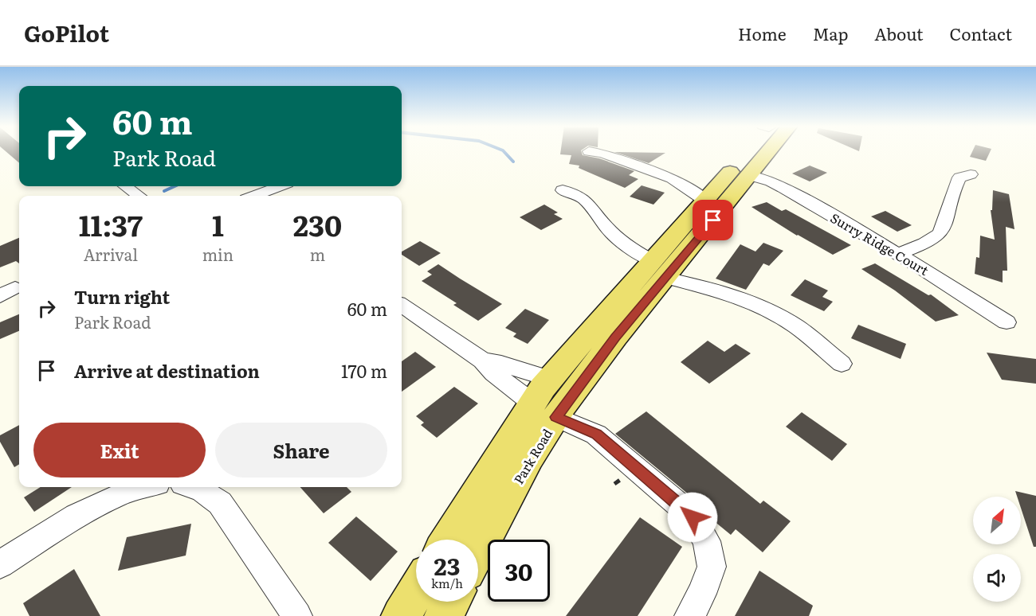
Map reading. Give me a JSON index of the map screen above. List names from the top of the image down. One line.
{"streets":{"main road":["Park Road"],"street":["Surry Ridge Court"]},"crossings":[["Surry Ridge Court","Park Road"]],"north":"top right","page":{"header":"GoPilot","nav":["Home","Map","About","Contact"],"turn":["60 m","Park Road"],"eta":["11:37","Arrival","1","min","230","m"],"list":[{"name":"Turn right","note":"Park Road","value":"60 m"},{"name":"Arrive at destination","value":"170 m"}],"buttons":["Exit","Share"],"speed":"23 km/h","limit":"30"}}
